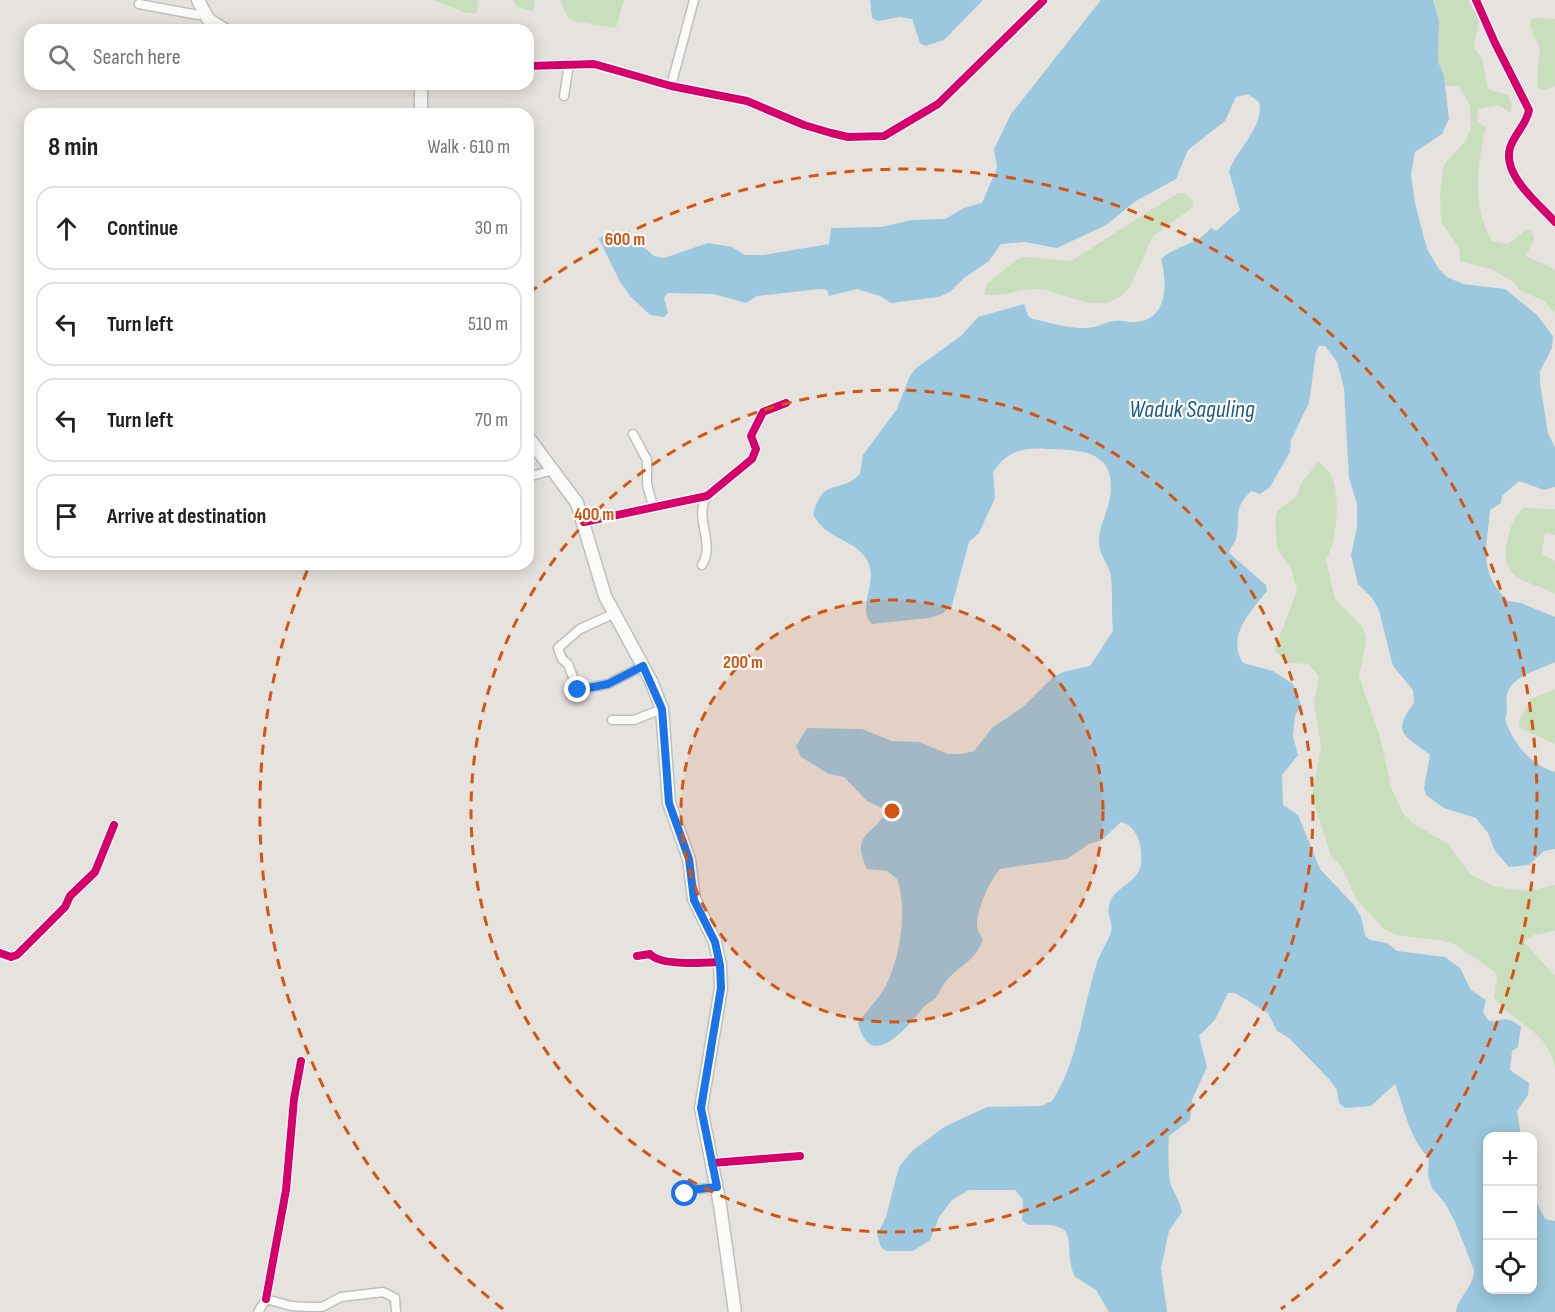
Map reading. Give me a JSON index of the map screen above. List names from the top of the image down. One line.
{"water":["Waduk Saguling"],"page":{"search":"Search here","heading":["8 min","Walk · 610 m"],"list":[["Continue","30 m"],["Turn left","510 m"],["Turn left","70 m"],"Arrive at destination"],"map_buttons":["+","−"]},"rings":["600 m","400 m","200 m"]}
